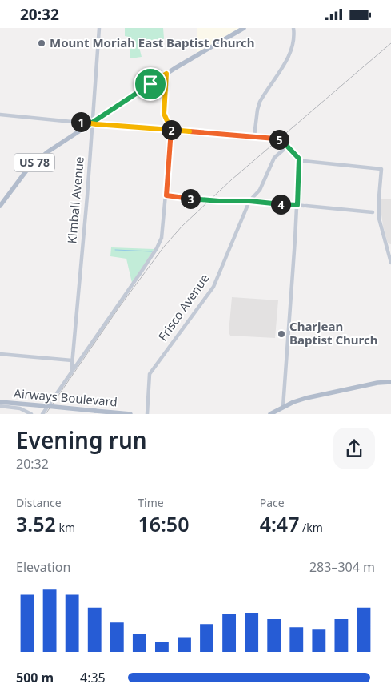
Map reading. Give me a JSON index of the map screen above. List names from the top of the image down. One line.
{"streets":{"main road":["US 78","Airways Boulevard"],"street":["Kimball Avenue","Frisco Avenue"]},"crossings":[["US 78","Kimball Avenue"]],"places":["Mount Moriah East Baptist Church","Charjean Baptist Church"],"page":{"status":"20:32","pins":["1","2","5","3","4"],"heading":["Evening run","20:32"],"stats":[["Distance","3.52 km"],["Time","16:50"],["Pace","4:47 /km"]],"chart":["Elevation","283–304 m"],"list":[{"name":"500 m","note":"4:35"}]}}
